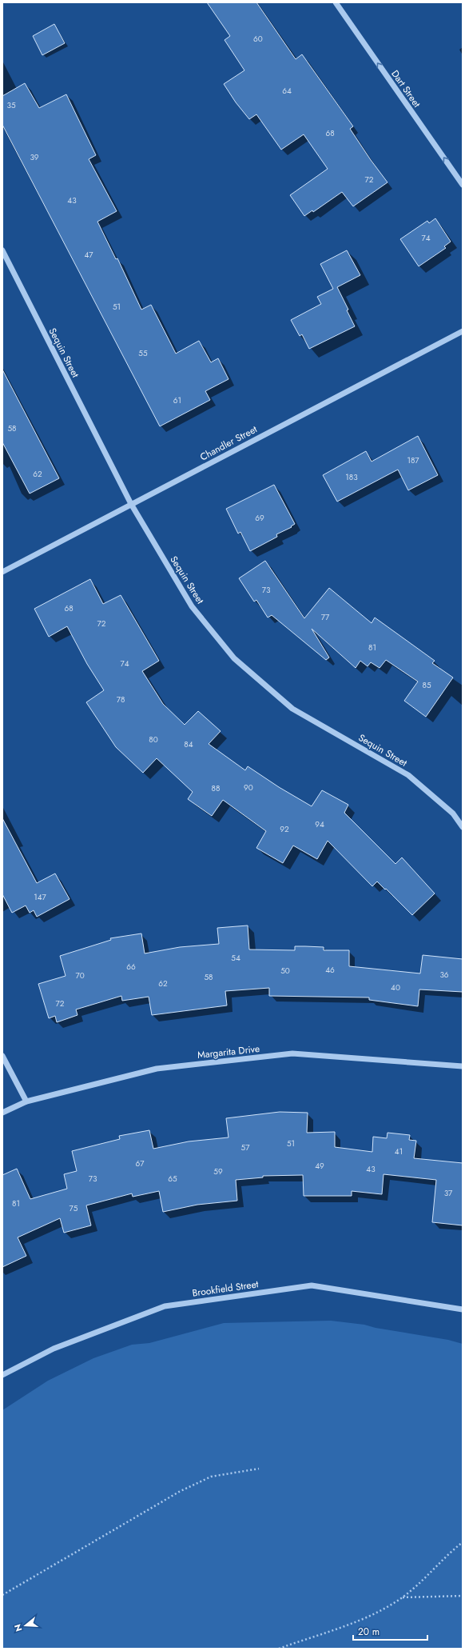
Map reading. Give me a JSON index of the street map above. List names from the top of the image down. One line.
{"streets":{"street":["Dart Street","Sequin Street","Chandler Street","Margarita Drive","Brookfield Street"]},"crossings":[["Sequin Street","Chandler Street"]],"one_way":["Dart Street"],"house_numbers":["60","64","35","68","39","72","43","74","47","51","55","61","58","187","62","183","69","73","68","77","72","81","74","85","78","80","84","90","88","94","92","147","54","66","46","50","36","70","58","62","40","72","51","57","41","67","49","43","59","73","65","37","81","75"],"scale_bar":"20 m","north":"left"}
